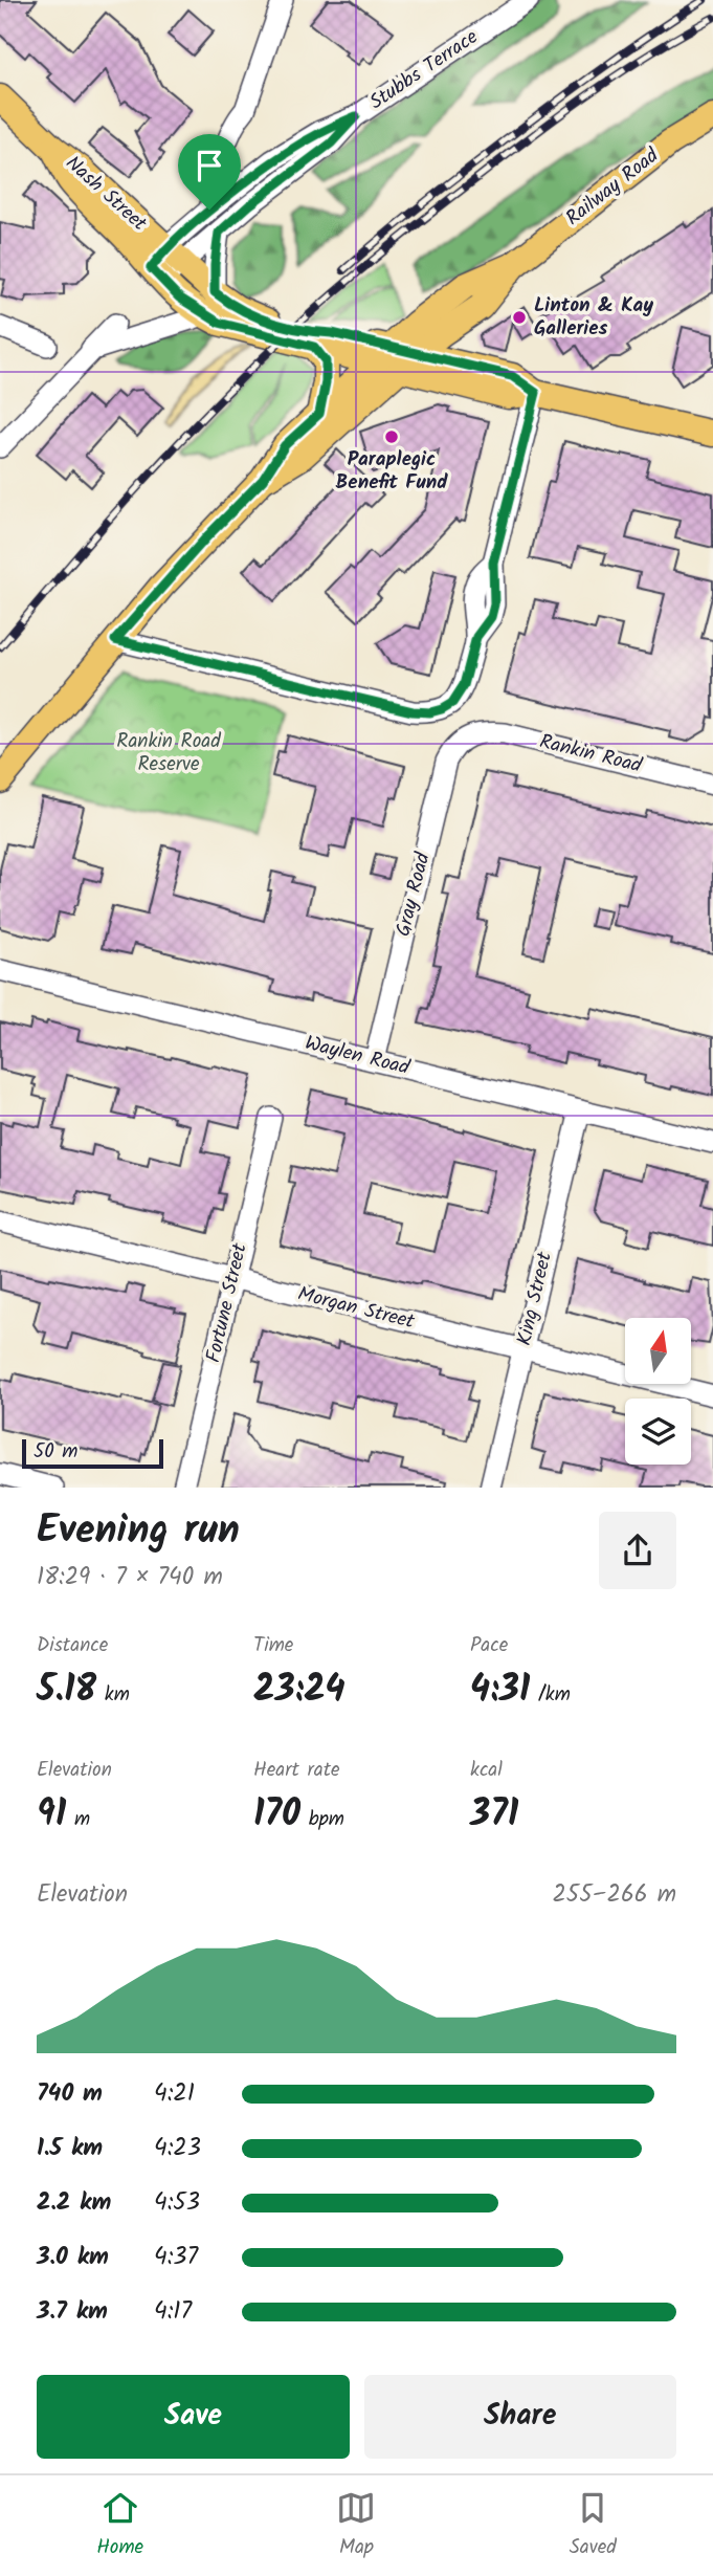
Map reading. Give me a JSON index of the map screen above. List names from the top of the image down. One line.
{"streets":{"main road":["Railway Road","Nash Street"],"street":["Stubbs Terrace","Rankin Road","Gray Road","Waylen Road","King Street","Fortune Street","Morgan Street"]},"crossings":[["Stubbs Terrace","Nash Street"],["Railway Road","Nash Street"],["Rankin Road","Gray Road"],["Gray Road","Waylen Road"],["Waylen Road","King Street"],["King Street","Morgan Street"],["Fortune Street","Morgan Street"]],"parks":["Rankin Road Reserve"],"places":["Linton & Kay Galleries","Paraplegic Benefit Fund"],"scale_bar":"50 m","north":"top","page":{"scale":"50 m","heading":["Evening run","18:29 · 7 × 740 m"],"stats":[["Distance","5.18 km"],["Time","23:24"],["Pace","4:31 /km"],["Elevation","91 m"],["Heart rate","170 bpm"],["kcal","371"]],"chart":["Elevation","255–266 m"],"list":[{"name":"740 m","note":"4:21"},{"name":"1.5 km","note":"4:23"},{"name":"2.2 km","note":"4:53"},{"name":"3.0 km","note":"4:37"},{"name":"3.7 km","note":"4:17"}],"buttons":["Save","Share"],"tabs":["Home","Map","Saved"]}}
